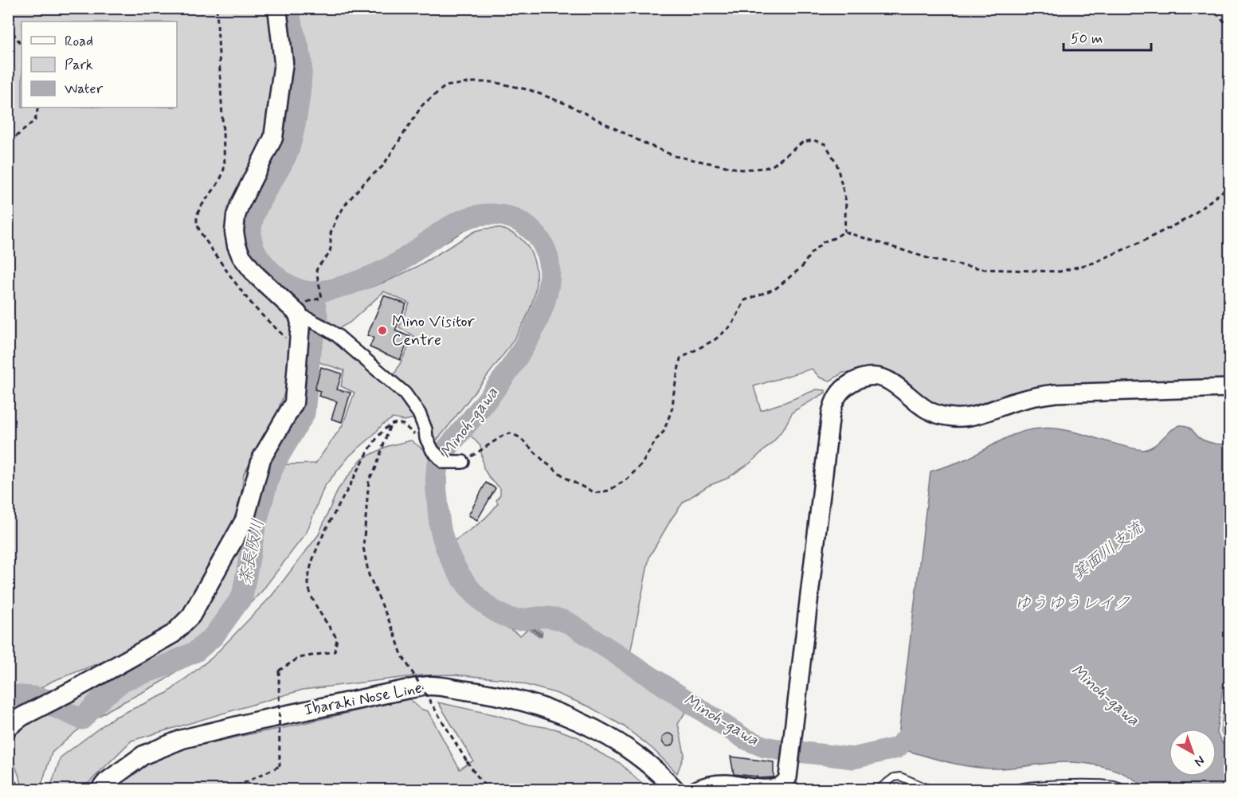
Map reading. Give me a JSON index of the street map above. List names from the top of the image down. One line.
{"streets":{"main road":["Ibaraki Nose Line"]},"water":["Minoh-gawa","箕面川支流","茶長阪川","ゆうゆうレイク"],"places":["Mino Visitor Centre"],"legend":["Road","Park","Water"],"scale_bar":"50 m","north":"bottom right"}
